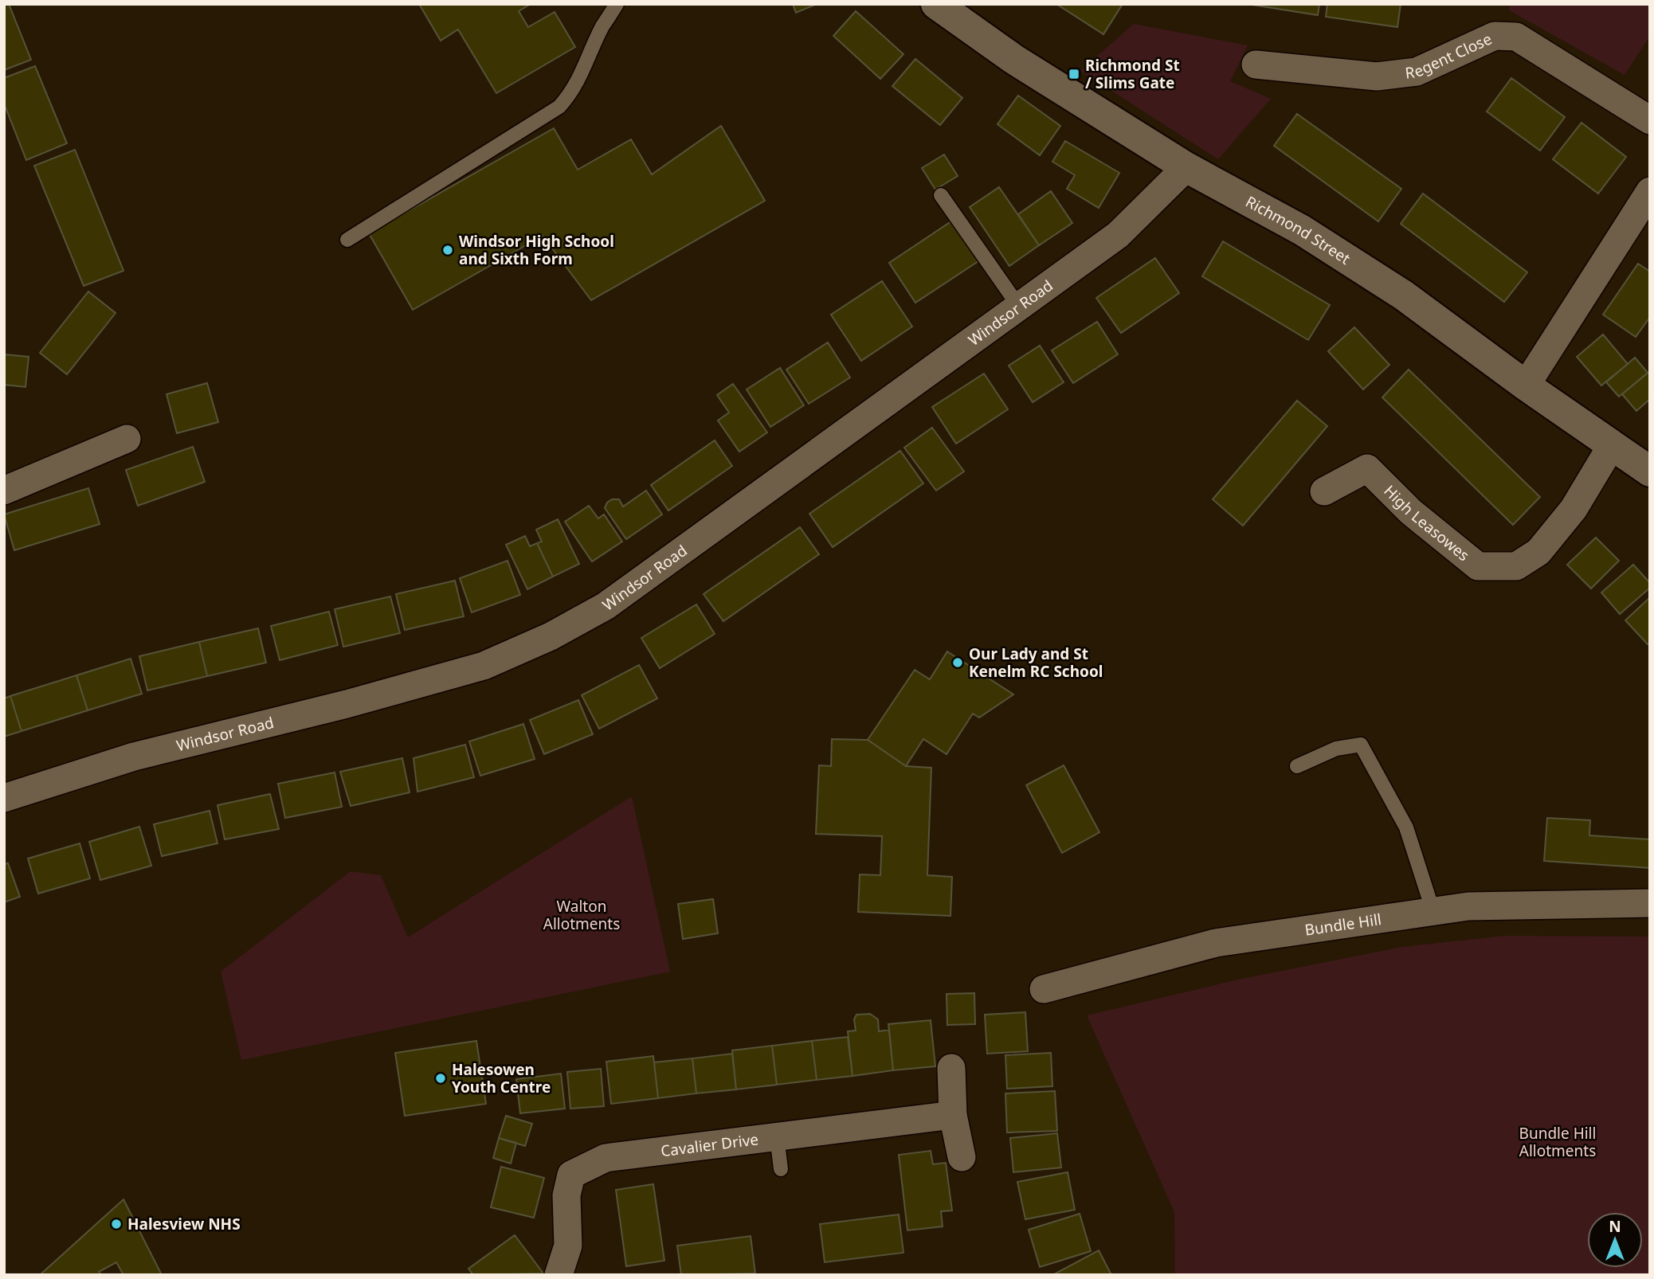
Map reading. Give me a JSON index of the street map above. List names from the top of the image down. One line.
{"streets":{"street":["Regent Close","Richmond Street","Windsor Road","High Leasowes","Bundle Hill","Cavalier Drive"]},"crossings":[["Richmond Street","Windsor Road"],["Richmond Street","High Leasowes"]],"parks":["Walton Allotments","Bundle Hill Allotments"],"places":{"transit":["Richmond St / Slims Gate"],"other":["Windsor High School and Sixth Form","Our Lady and St Kenelm RC School","Halesowen Youth Centre","Halesview NHS"]},"north":"top"}
